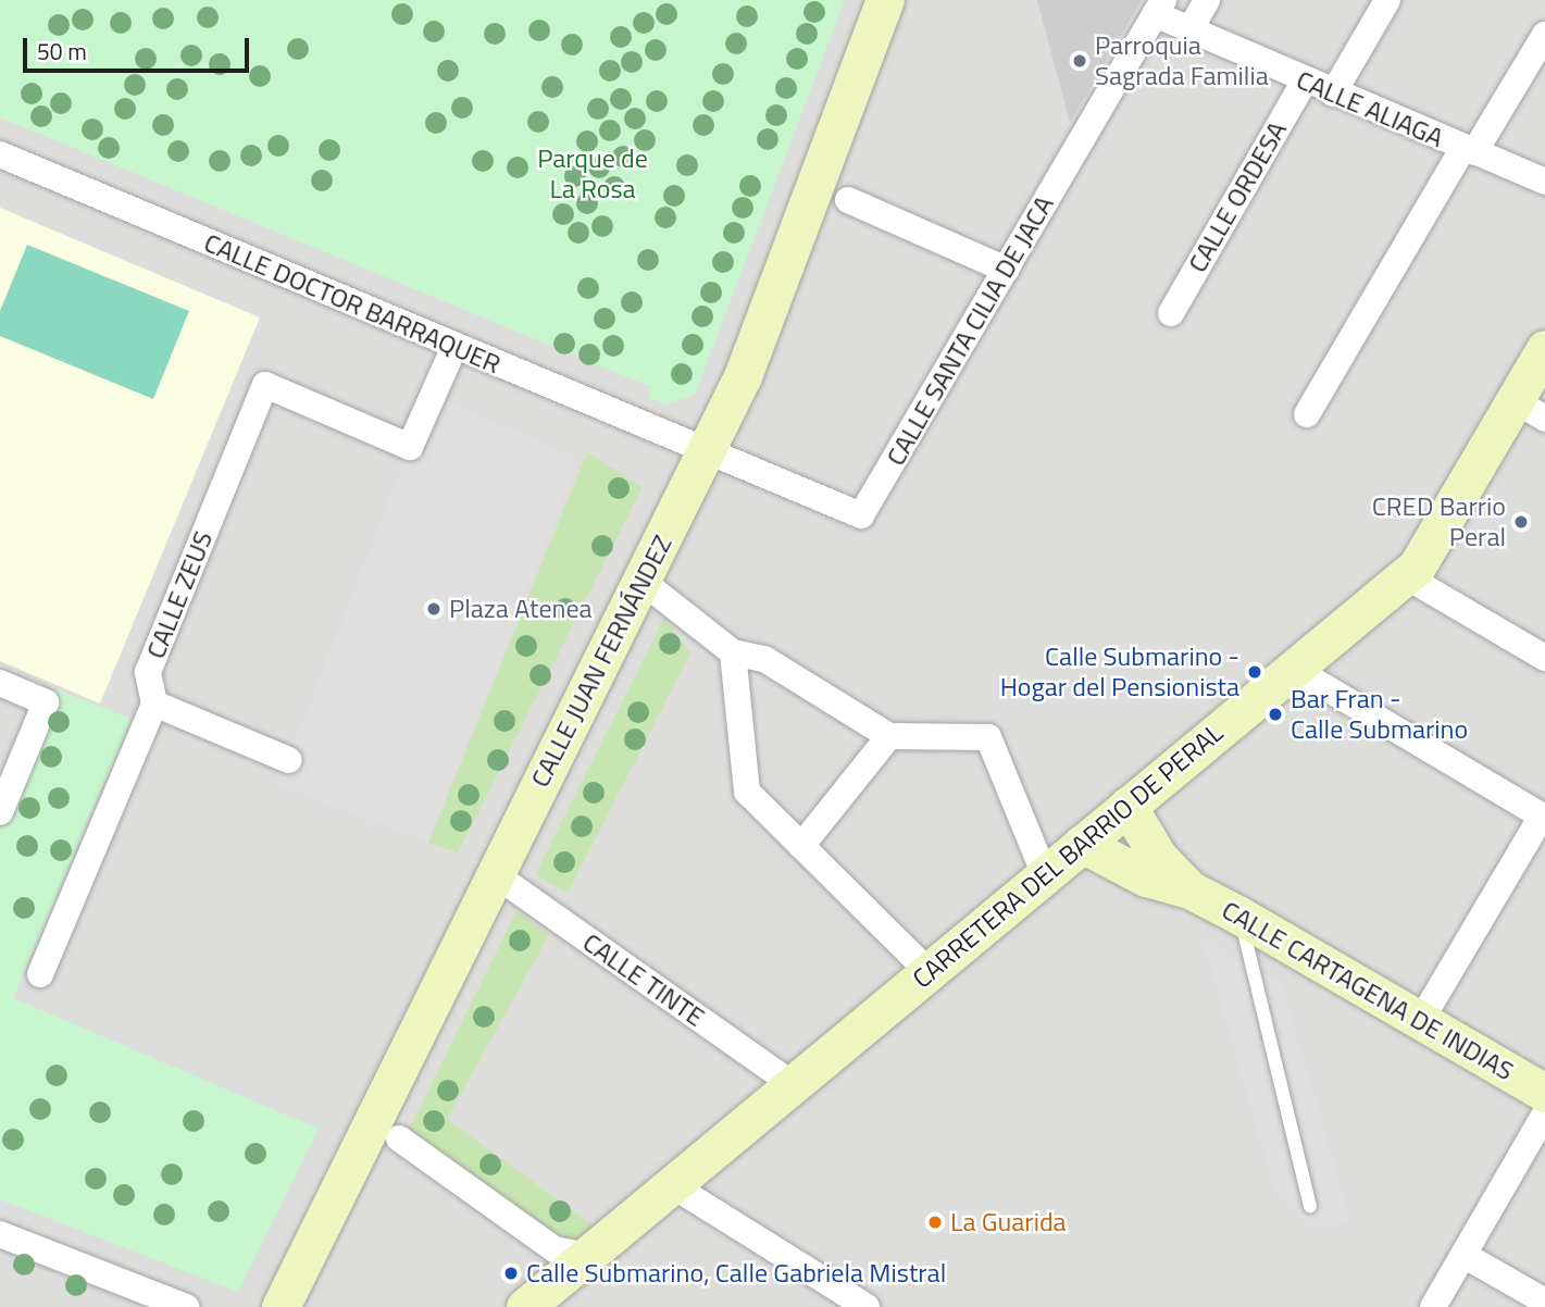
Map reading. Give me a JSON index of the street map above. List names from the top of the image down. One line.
{"streets":{"street":["CALLE ALIAGA","CALLE ORDESA","CALLE DOCTOR BARRAQUER","CALLE SANTA CILIA DE JACA","CALLE ZEUS","CALLE JUAN FERNÁNDEZ","CARRETERA DEL BARRIO DE PERAL","CALLE TINTE","CALLE CARTAGENA DE INDIAS"]},"crossings":[["CALLE ALIAGA","CALLE ORDESA"],["CALLE ALIAGA","CALLE SANTA CILIA DE JACA"],["CALLE DOCTOR BARRAQUER","CALLE SANTA CILIA DE JACA"],["CALLE DOCTOR BARRAQUER","CALLE ZEUS"],["CALLE DOCTOR BARRAQUER","CALLE JUAN FERNÁNDEZ"],["CALLE SANTA CILIA DE JACA","CALLE JUAN FERNÁNDEZ"],["CALLE JUAN FERNÁNDEZ","CALLE TINTE"],["CARRETERA DEL BARRIO DE PERAL","CALLE TINTE"],["CARRETERA DEL BARRIO DE PERAL","CALLE CARTAGENA DE INDIAS"]],"parks":["Parque de La Rosa"],"places":["Parroquia Sagrada Familia","CRED Barrio Peral","Plaza Atenea","Calle Submarino - Hogar del Pensionista","Bar Fran - Calle Submarino","La Guarida","Calle Submarino, Calle Gabriela Mistral"],"scale_bar":"50 m"}
